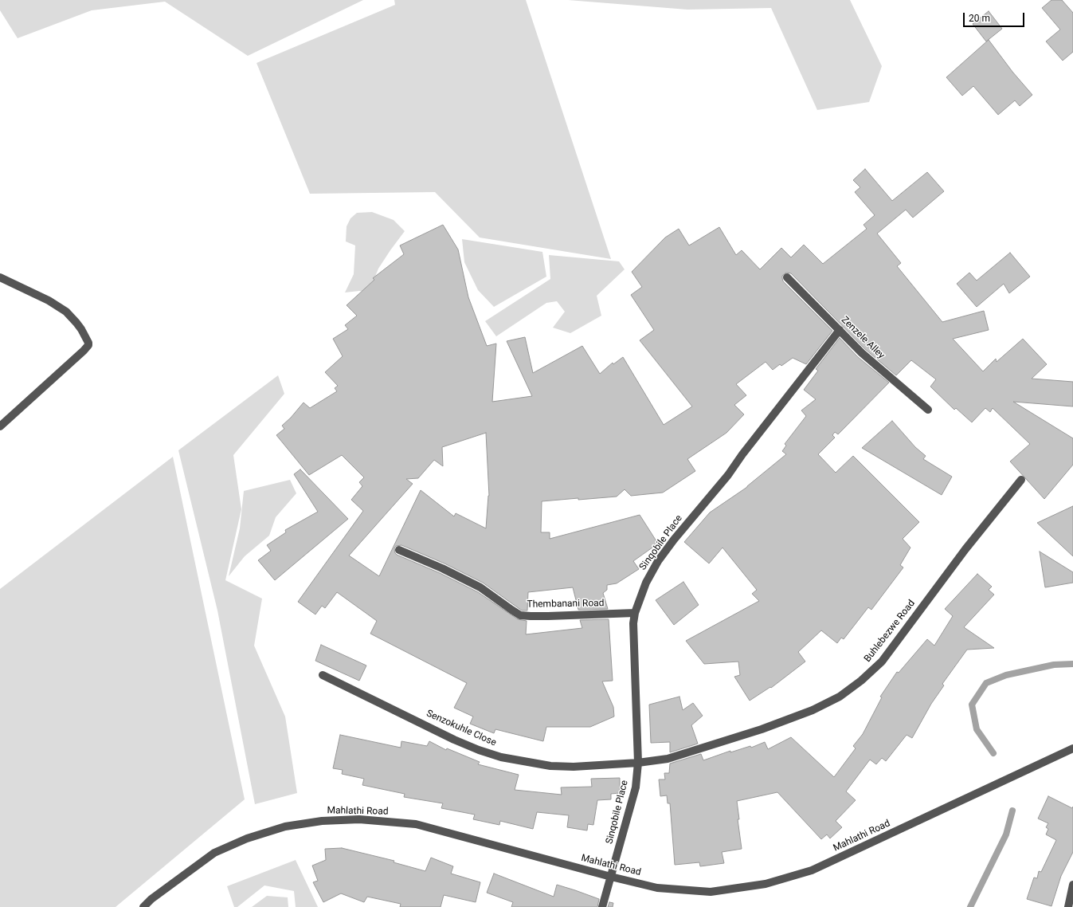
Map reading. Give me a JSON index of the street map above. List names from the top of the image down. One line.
{"streets":{"street":["Zenzele Alley","Sinqobile Place","Thembanani Road","Buhlebezwe Road","Senzokuhle Close","Mahlathi Road"]},"crossings":[["Zenzele Alley","Sinqobile Place"],["Sinqobile Place","Thembanani Road"],["Sinqobile Place","Buhlebezwe Road"],["Sinqobile Place","Senzokuhle Close"],["Sinqobile Place","Mahlathi Road"],["Buhlebezwe Road","Senzokuhle Close"]],"scale_bar":"20 m"}
